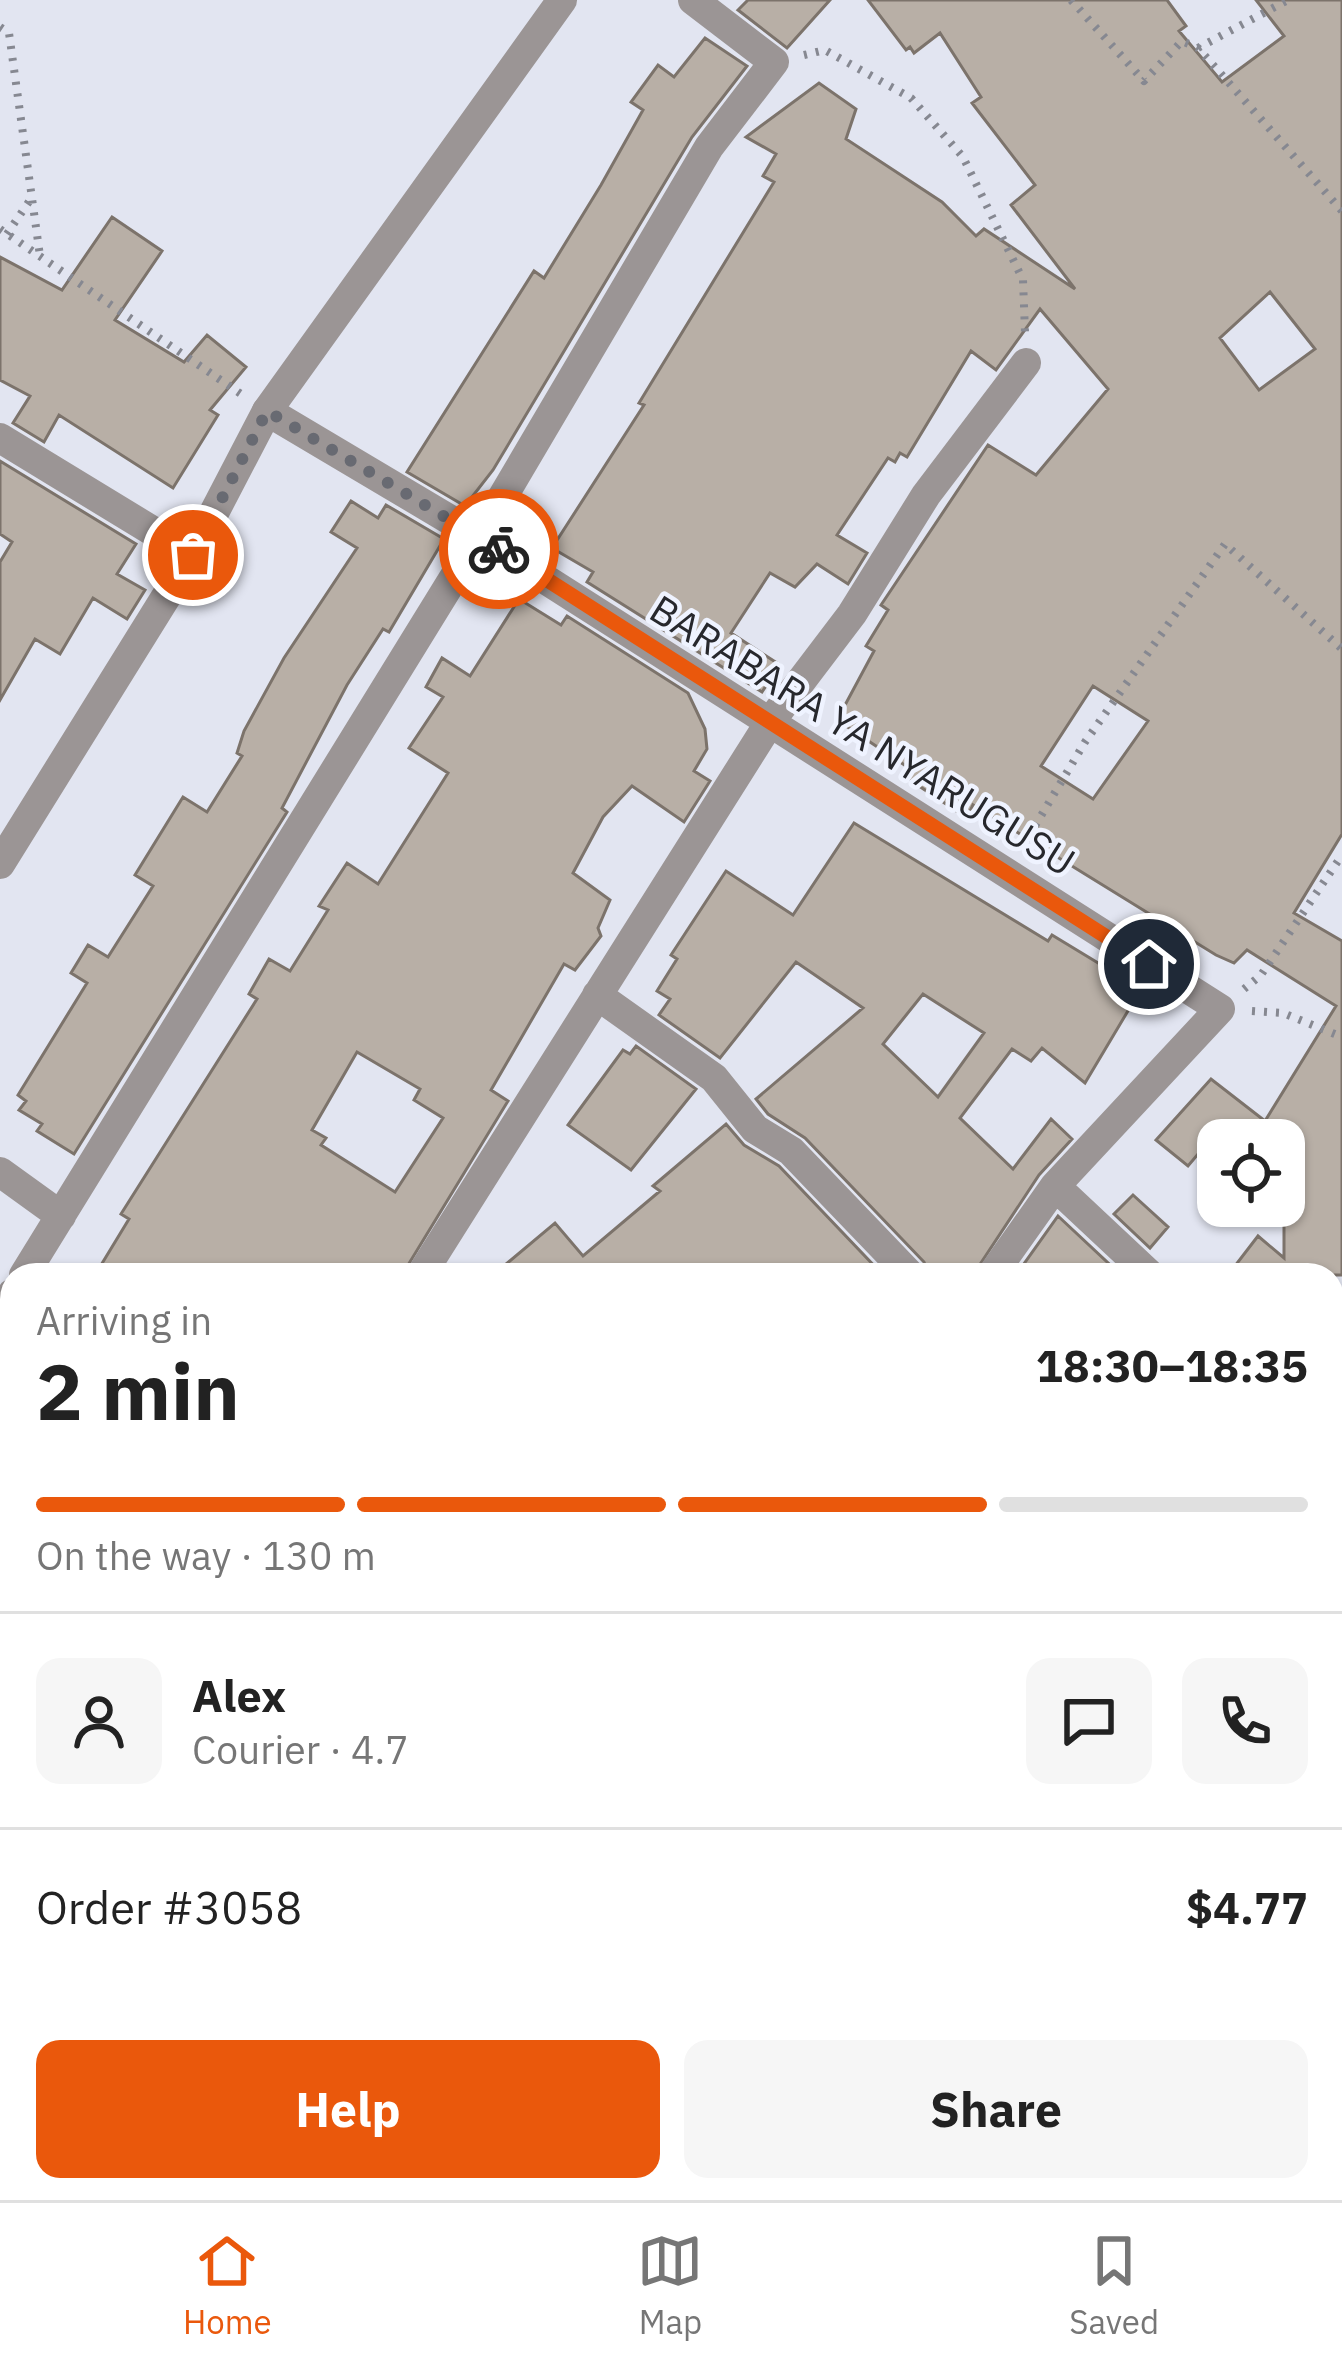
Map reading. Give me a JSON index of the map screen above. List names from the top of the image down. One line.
{"streets":{"street":["BARABARA YA NYARUGUSU"]},"page":{"heading":["2 min","Arriving in","18:30–18:35"],"panel":["Alex","Courier · 4.7","Order #3058","$4.77"],"bar":"On the way · 130 m","buttons":["Help","Share"],"tabs":["Home","Map","Saved"]}}
